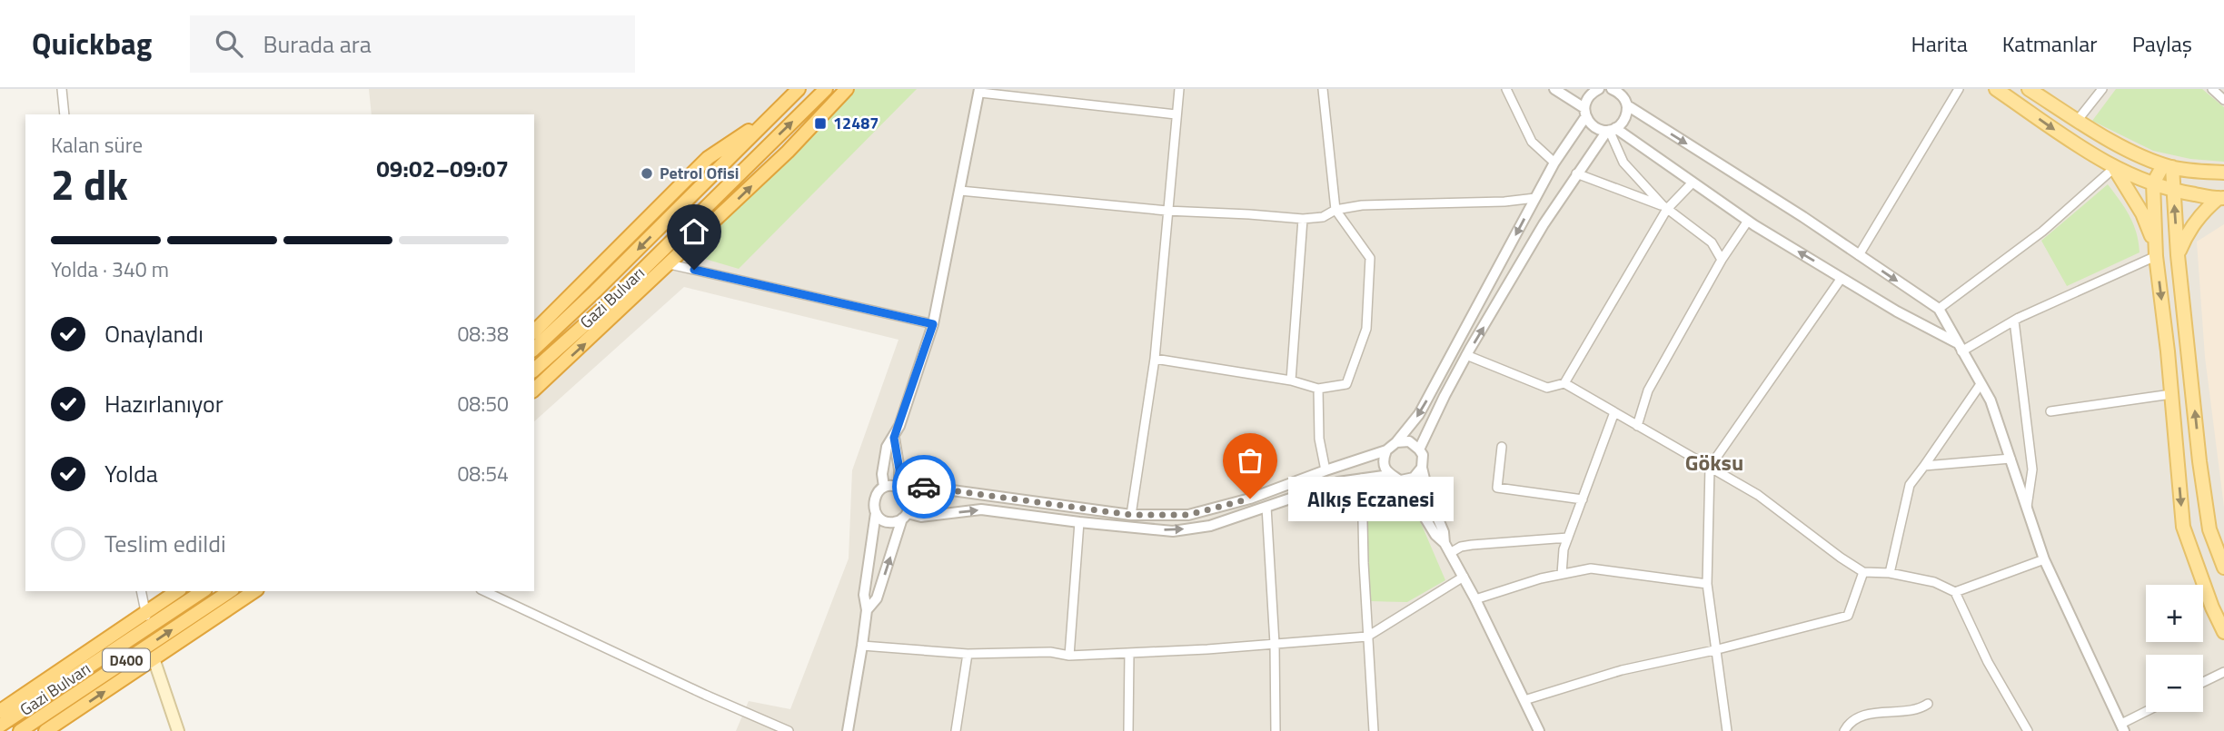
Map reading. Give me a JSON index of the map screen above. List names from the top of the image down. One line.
{"streets":{"highway":["Gazi Bulvarı","D400"]},"districts":["Göksu"],"places":{"transit":["12487"],"other":["Petrol Ofisi","Alkış Eczanesi"]},"page":{"header":"Quickbag","search":"Burada ara","nav":["Harita","Katmanlar","Paylaş"],"heading":["2 dk","Kalan süre","09:02–09:07"],"bar":"Yolda · 340 m","list":[["Onaylandı","08:38"],["Hazırlanıyor","08:50"],["Yolda","08:54"],"Teslim edildi"],"bubble":"Alkış Eczanesi","map_buttons":["+","−"]}}
